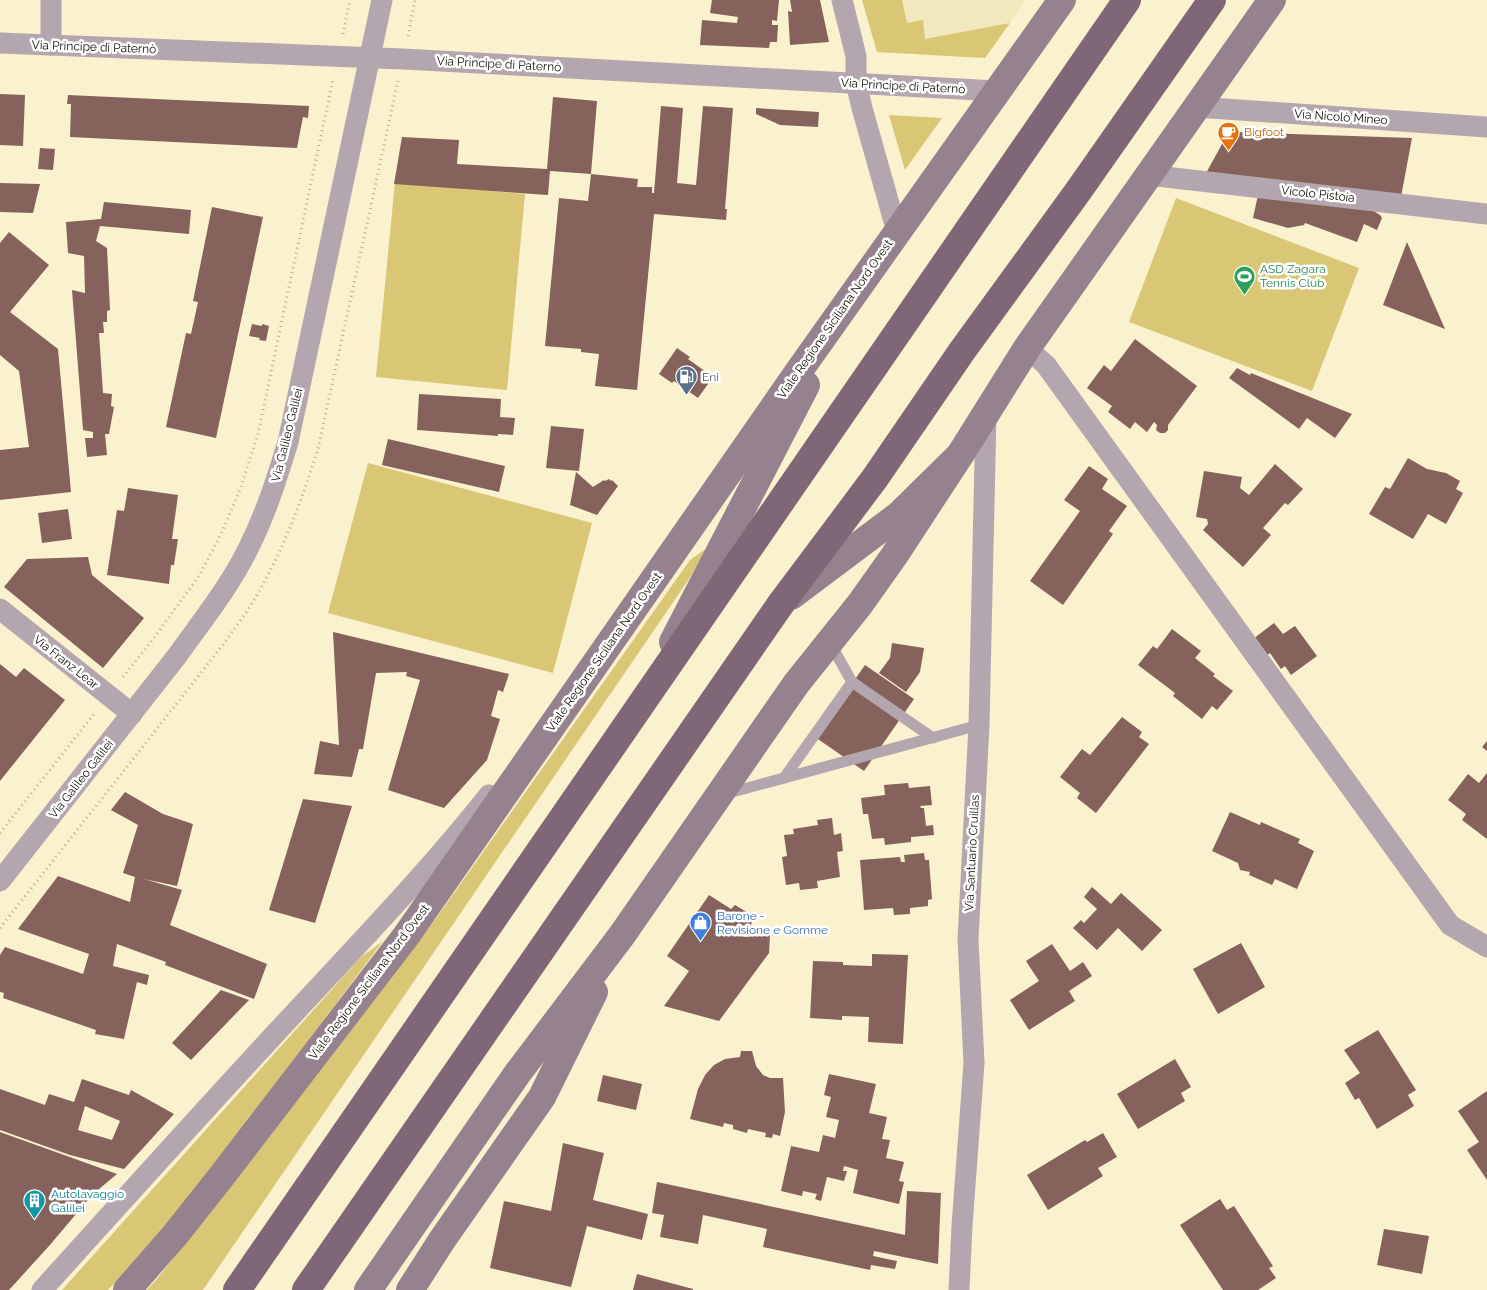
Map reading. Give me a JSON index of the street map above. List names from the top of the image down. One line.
{"streets":{"street":["Via Principe di Paternò","Via Nicolò Mineo","Vicolo Pistoia","Viale Regione Siciliana Nord Ovest","Via Galileo Galilei","Via Franz Lear","Via Santuario Cruillas"]},"crossings":[["Via Principe di Paternò","Viale Regione Siciliana Nord Ovest"],["Via Principe di Paternò","Via Galileo Galilei"],["Via Galileo Galilei","Via Franz Lear"]],"places":{"cafe":["Bigfoot"],"sports":["ASD Zagara Tennis Club"],"fuel station":["Eni"],"shop":["Barone - Revisione e Gomme"],"building":["Autolavaggio Galilei"]}}
